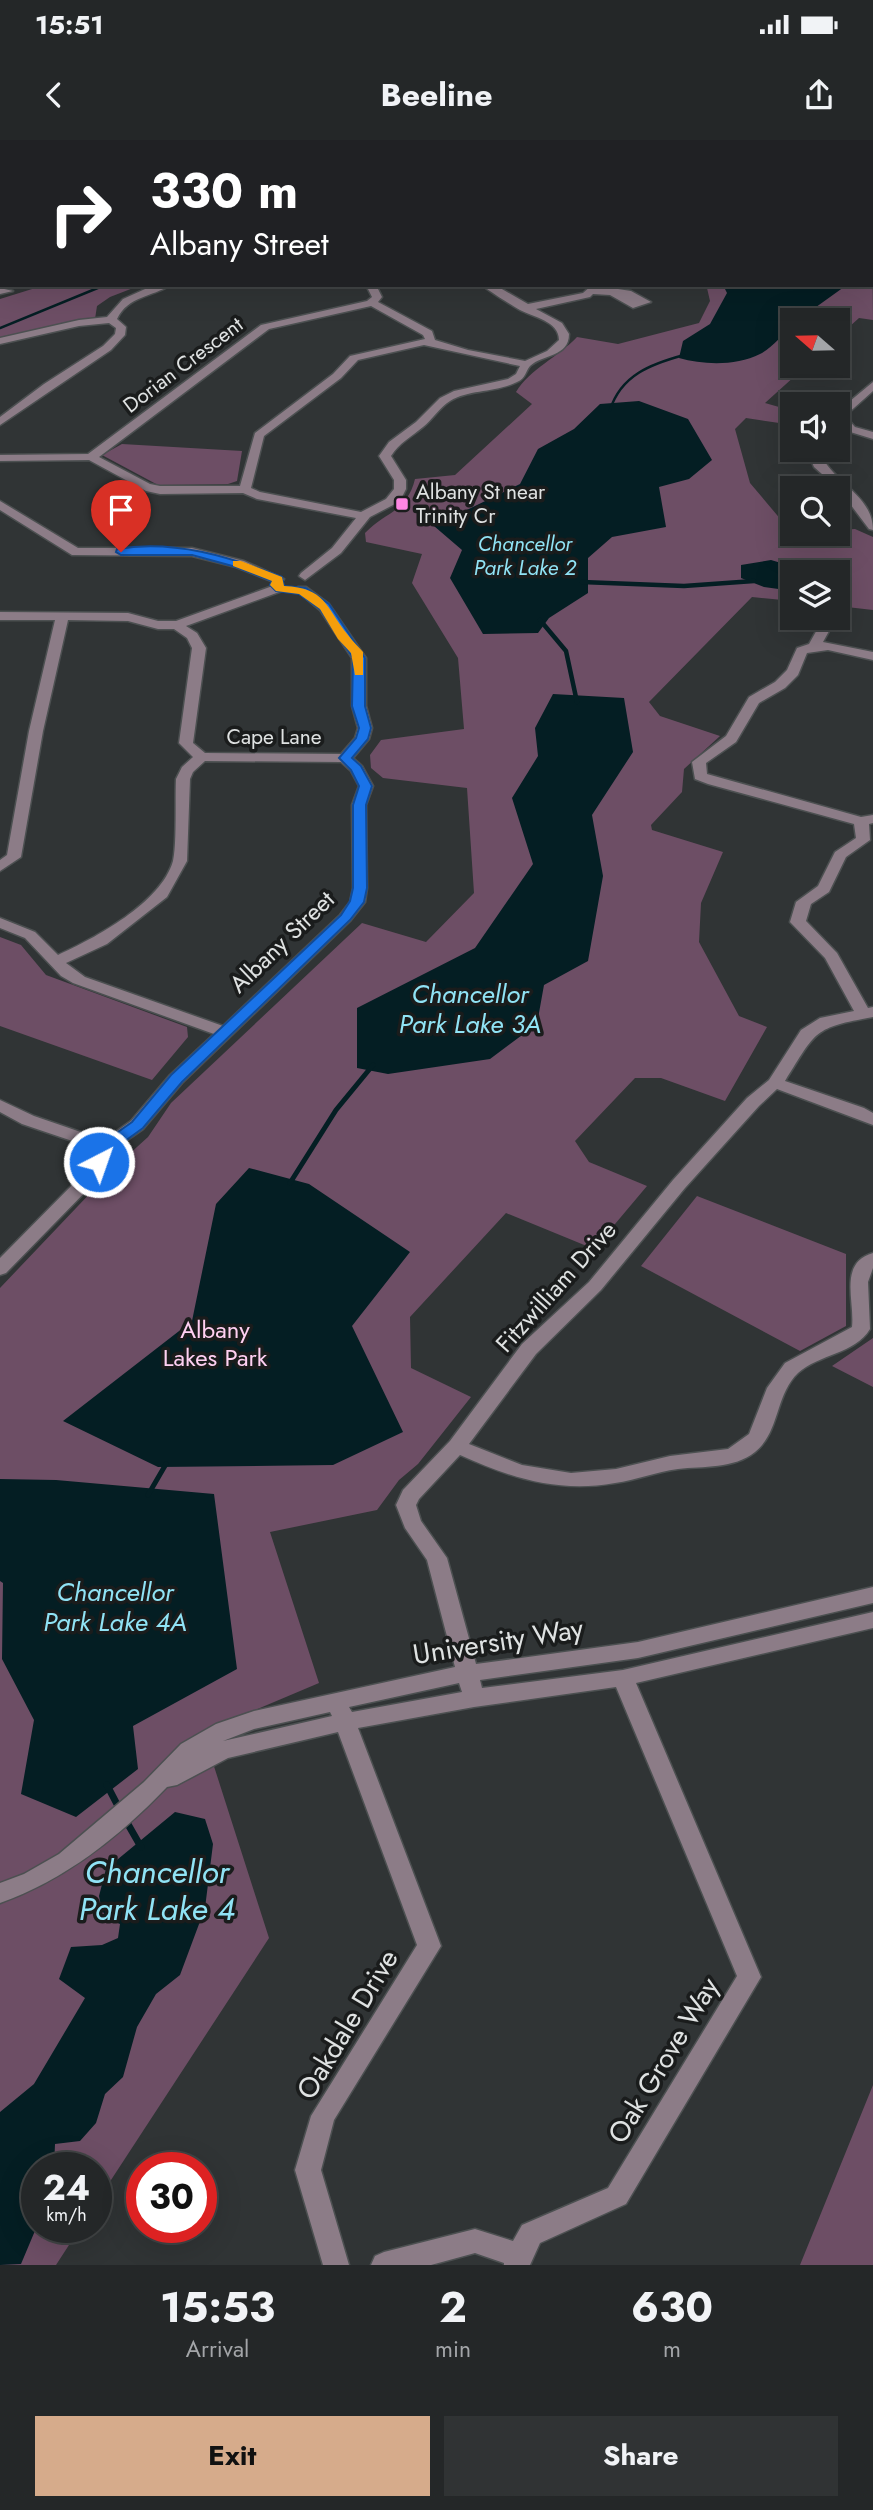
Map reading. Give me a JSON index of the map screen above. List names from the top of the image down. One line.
{"streets":{"street":["Dorian Crescent","Cape Lane","Albany Street","Fitzwilliam Drive","University Way","Oakdale Drive","Oak Grove Way"]},"crossings":[["Cape Lane","Albany Street"],["Fitzwilliam Drive","University Way"],["University Way","Oakdale Drive"],["University Way","Oak Grove Way"]],"water":["Chancellor Park Lake 2","Chancellor Park Lake 3A","Chancellor Park Lake 4A","Chancellor Park Lake 4"],"parks":["Albany Lakes Park"],"places":{"transit":["Albany St near Trinity Cr"]},"north":"left","page":{"status":"15:51","header":"Beeline","turn":["330 m","Albany Street"],"speed":"24 km/h","limit":"30","eta":["15:53","Arrival","2","min","630","m"],"buttons":["Exit","Share"]}}
